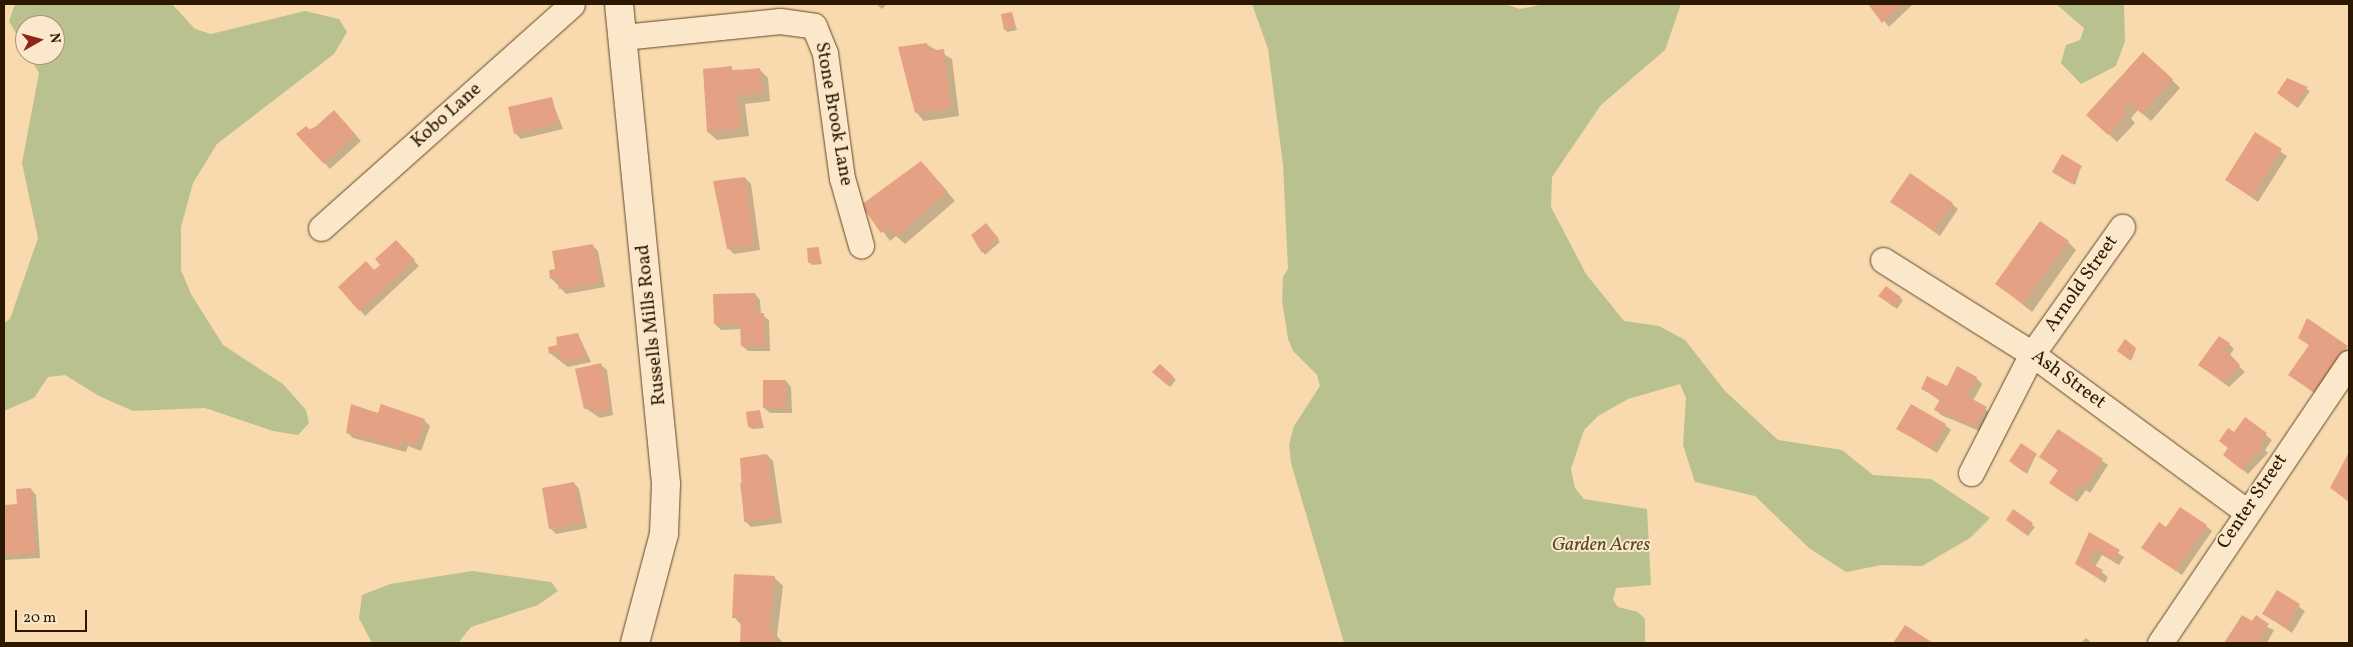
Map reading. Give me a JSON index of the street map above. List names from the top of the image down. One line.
{"streets":{"main road":["Russells Mills Road"],"street":["Stone Brook Lane","Kobo Lane","Arnold Street","Ash Street","Center Street"]},"crossings":[["Stone Brook Lane","Russells Mills Road"],["Arnold Street","Ash Street"],["Ash Street","Center Street"]],"parks":["Garden Acres"],"scale_bar":"20 m","north":"right"}
